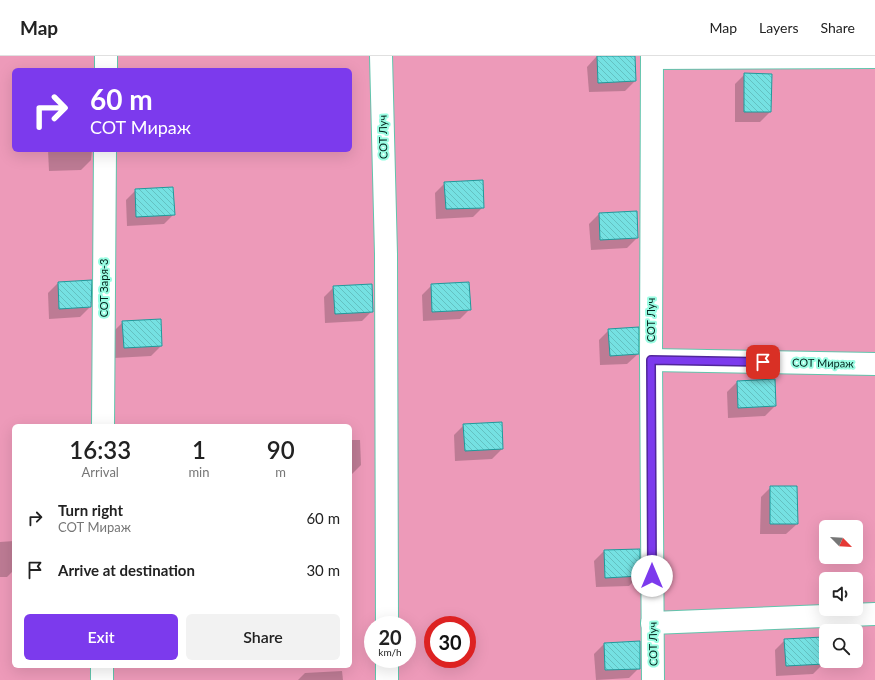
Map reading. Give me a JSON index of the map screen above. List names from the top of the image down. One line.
{"streets":{"street":["СОТ Луч","СОТ Заря-3","СОТ Мираж"]},"crossings":[["СОТ Луч","СОТ Мираж"]],"north":"bottom right","page":{"header":"Map","nav":["Map","Layers","Share"],"turn":["60 m","СОТ Мираж"],"eta":["16:33","Arrival","1","min","90","m"],"list":[{"name":"Turn right","note":"СОТ Мираж","value":"60 m"},{"name":"Arrive at destination","value":"30 m"}],"buttons":["Exit","Share"],"speed":"20 km/h","limit":"30"}}
